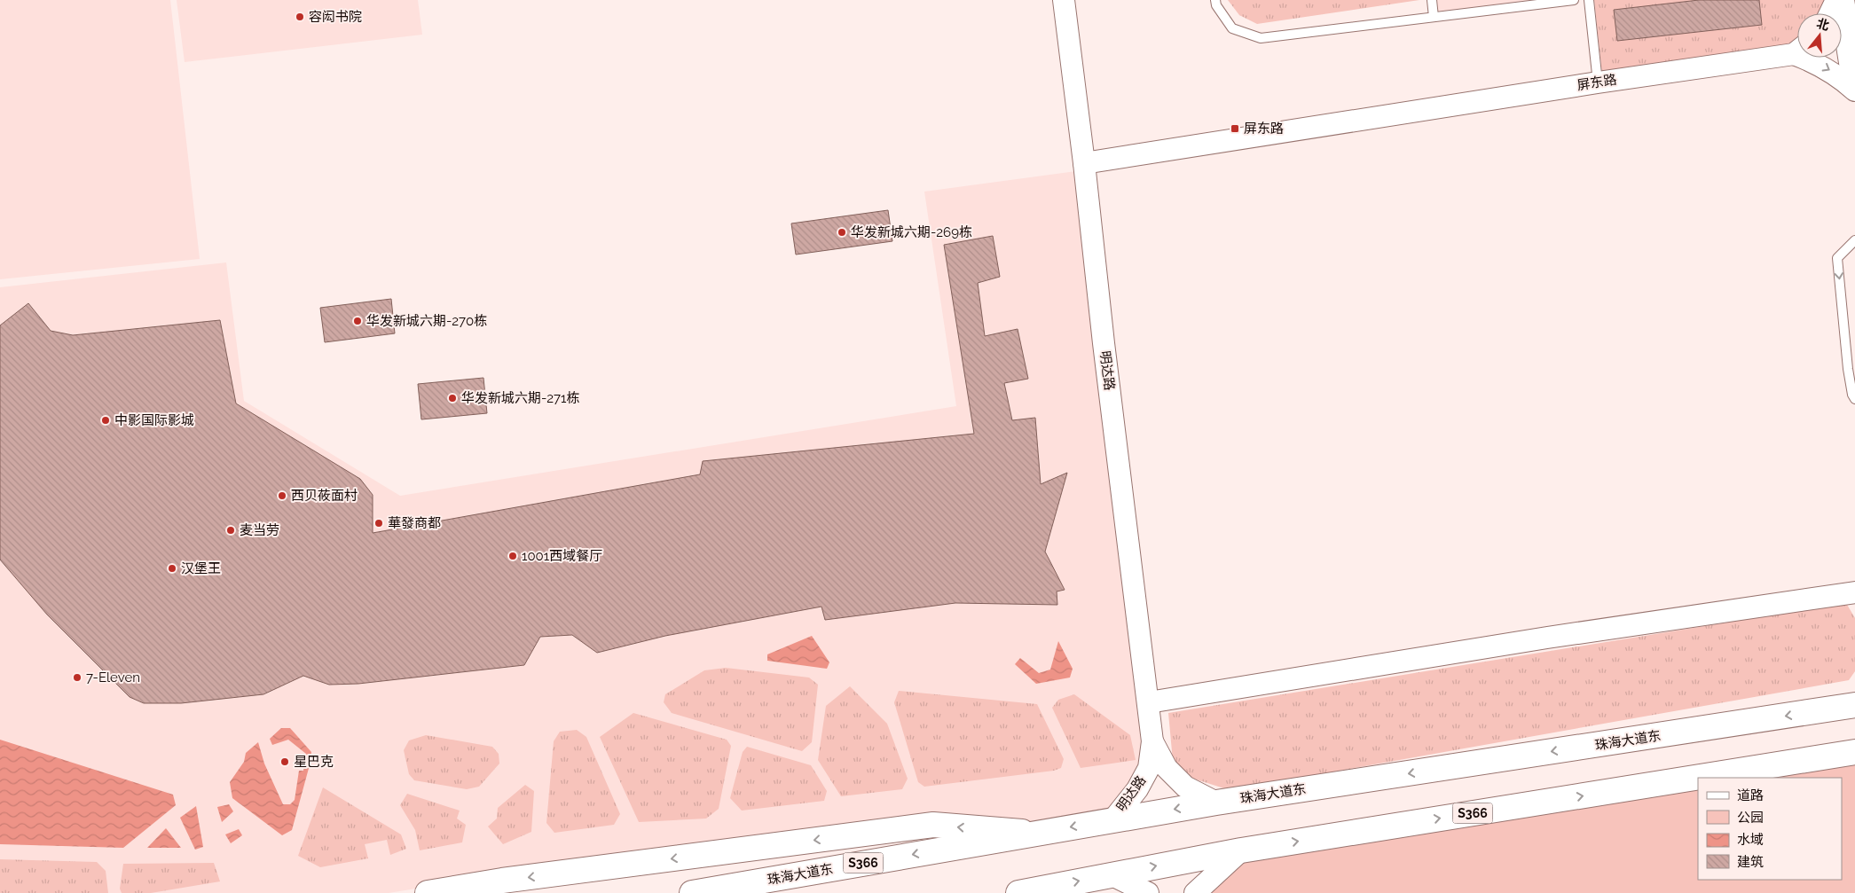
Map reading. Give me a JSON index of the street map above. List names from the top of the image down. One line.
{"streets":{"main road":["珠海大道东","S366"],"street":["屏东路","明达路"]},"crossings":[["屏东路","明达路"],["明达路","珠海大道东"]],"places":{"other":["容闳书院","华发新城六期-269栋","华发新城六期-270栋","华发新城六期-271栋","中影国际影城","西贝莜面村","華發商都","麦当劳","1001西域餐厅","汉堡王","7-Eleven","星巴克"],"transit":["屏东路"]},"legend":["道路","公园","水域","建筑"],"north":"top"}
